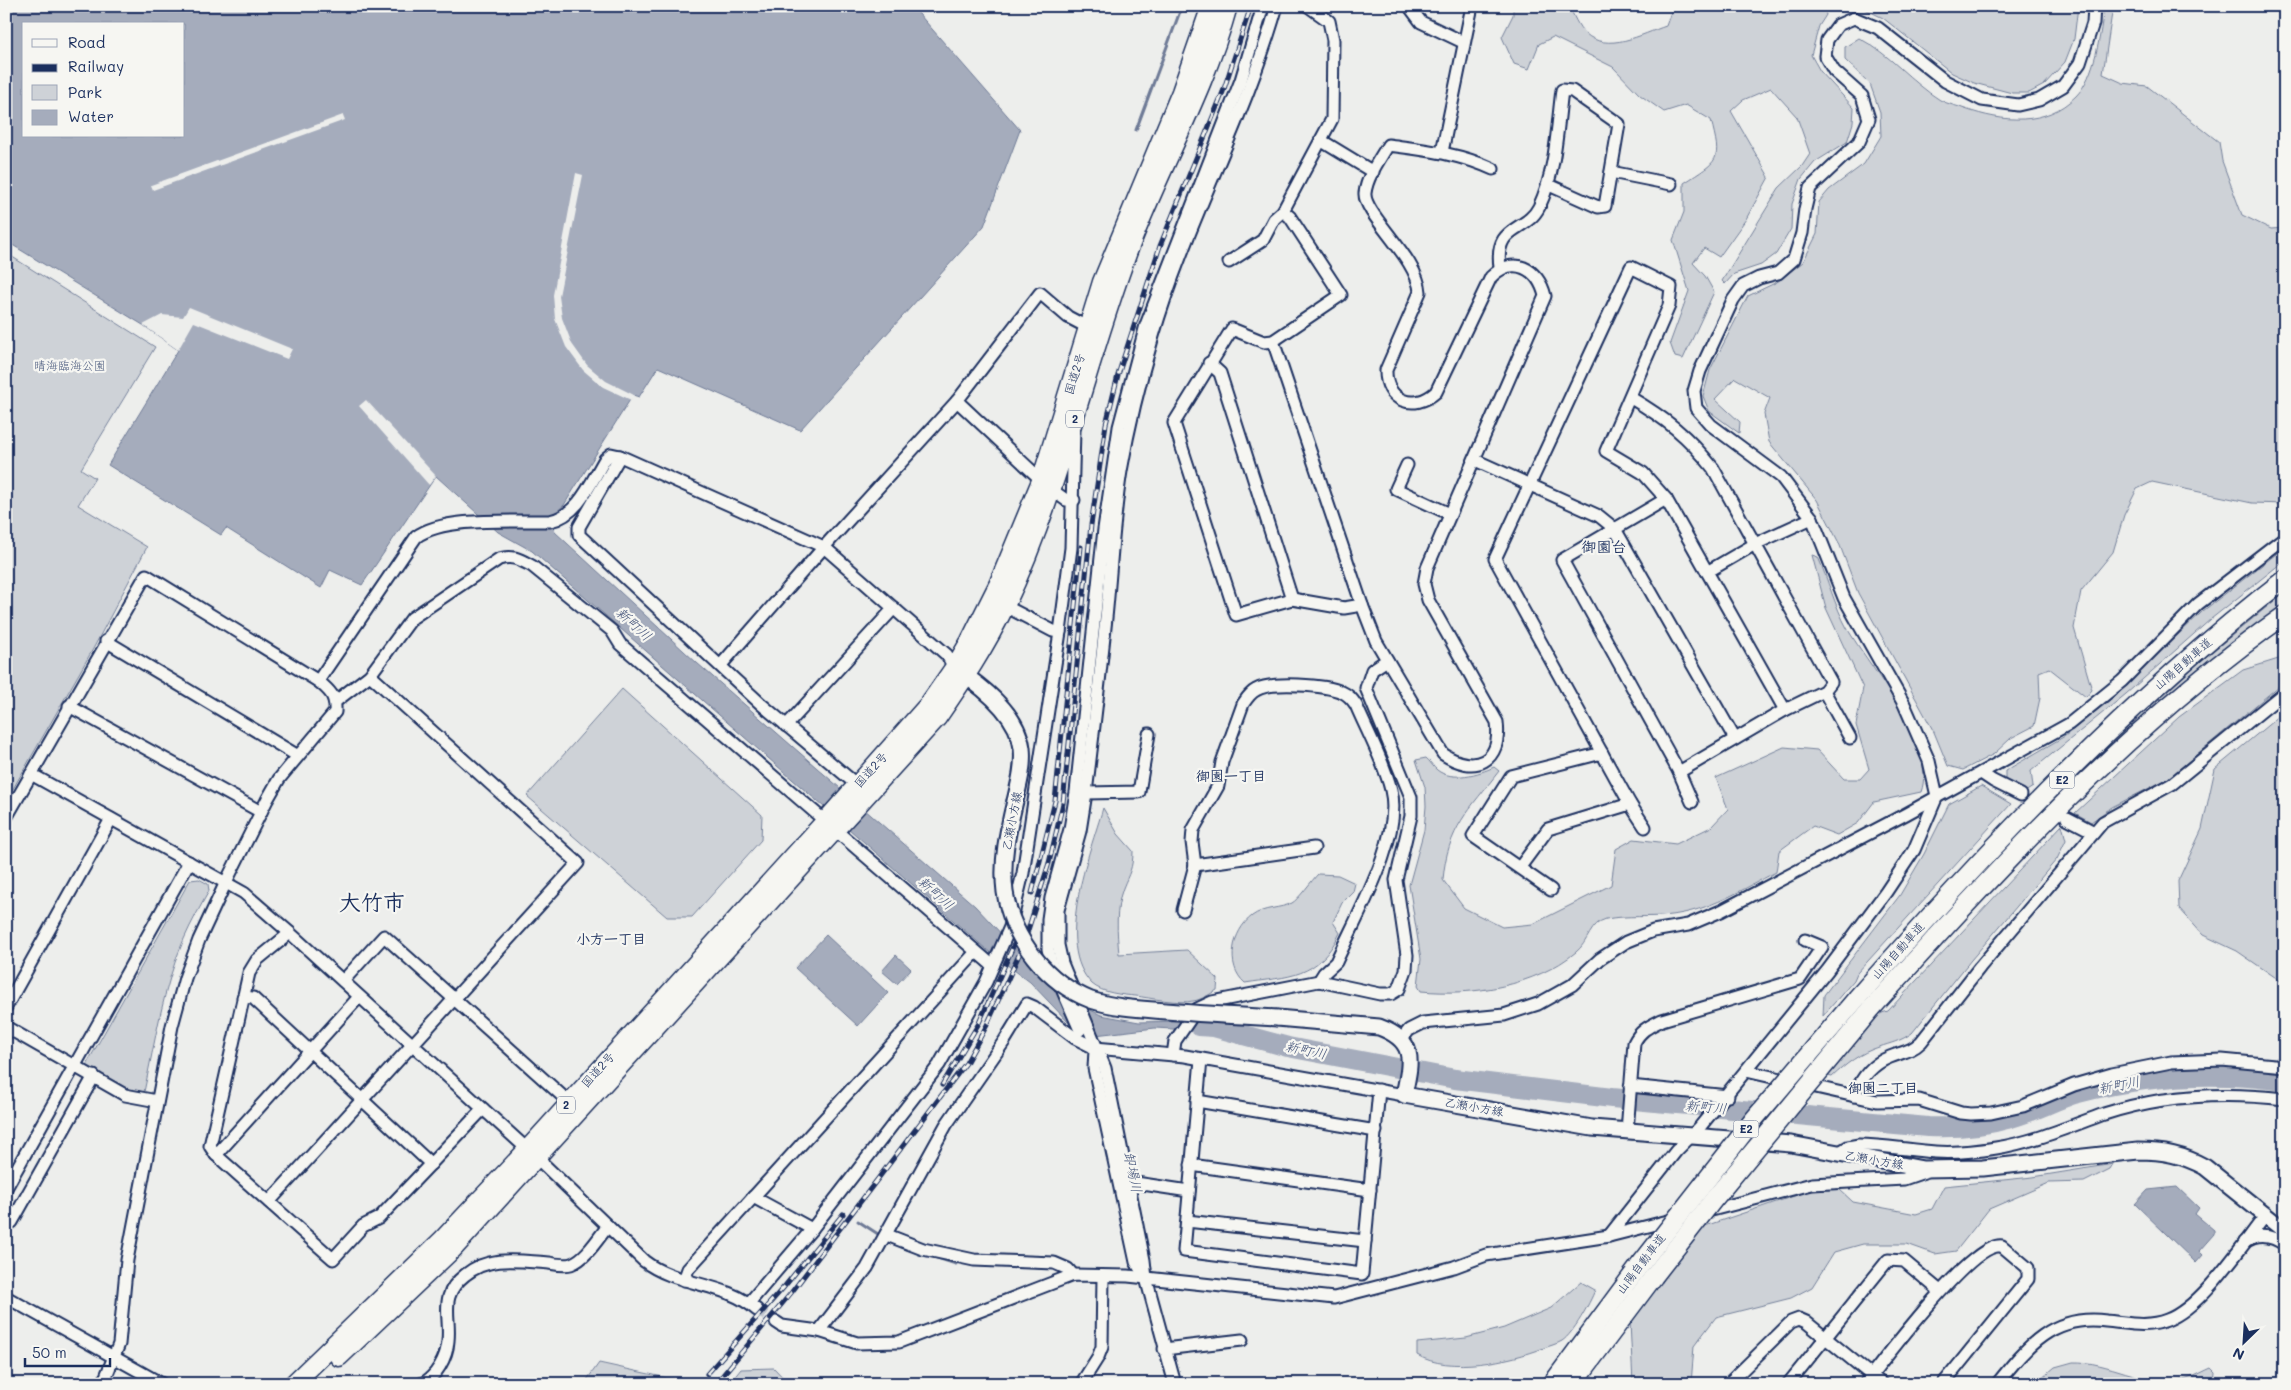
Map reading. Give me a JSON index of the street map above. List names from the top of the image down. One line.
{"streets":{"highway":["国道2号","2","山陽自動車道","E2"],"main road":["乙瀬小方線"]},"crossings":[["国道2号","乙瀬小方線"]],"districts":["御園台","御園一丁目","大竹市","小方一丁目","御園二丁目"],"water":["新町川","卸場川"],"parks":["晴海臨海公園"],"legend":["Road","Railway","Park","Water"],"scale_bar":"50 m","north":"bottom left"}
